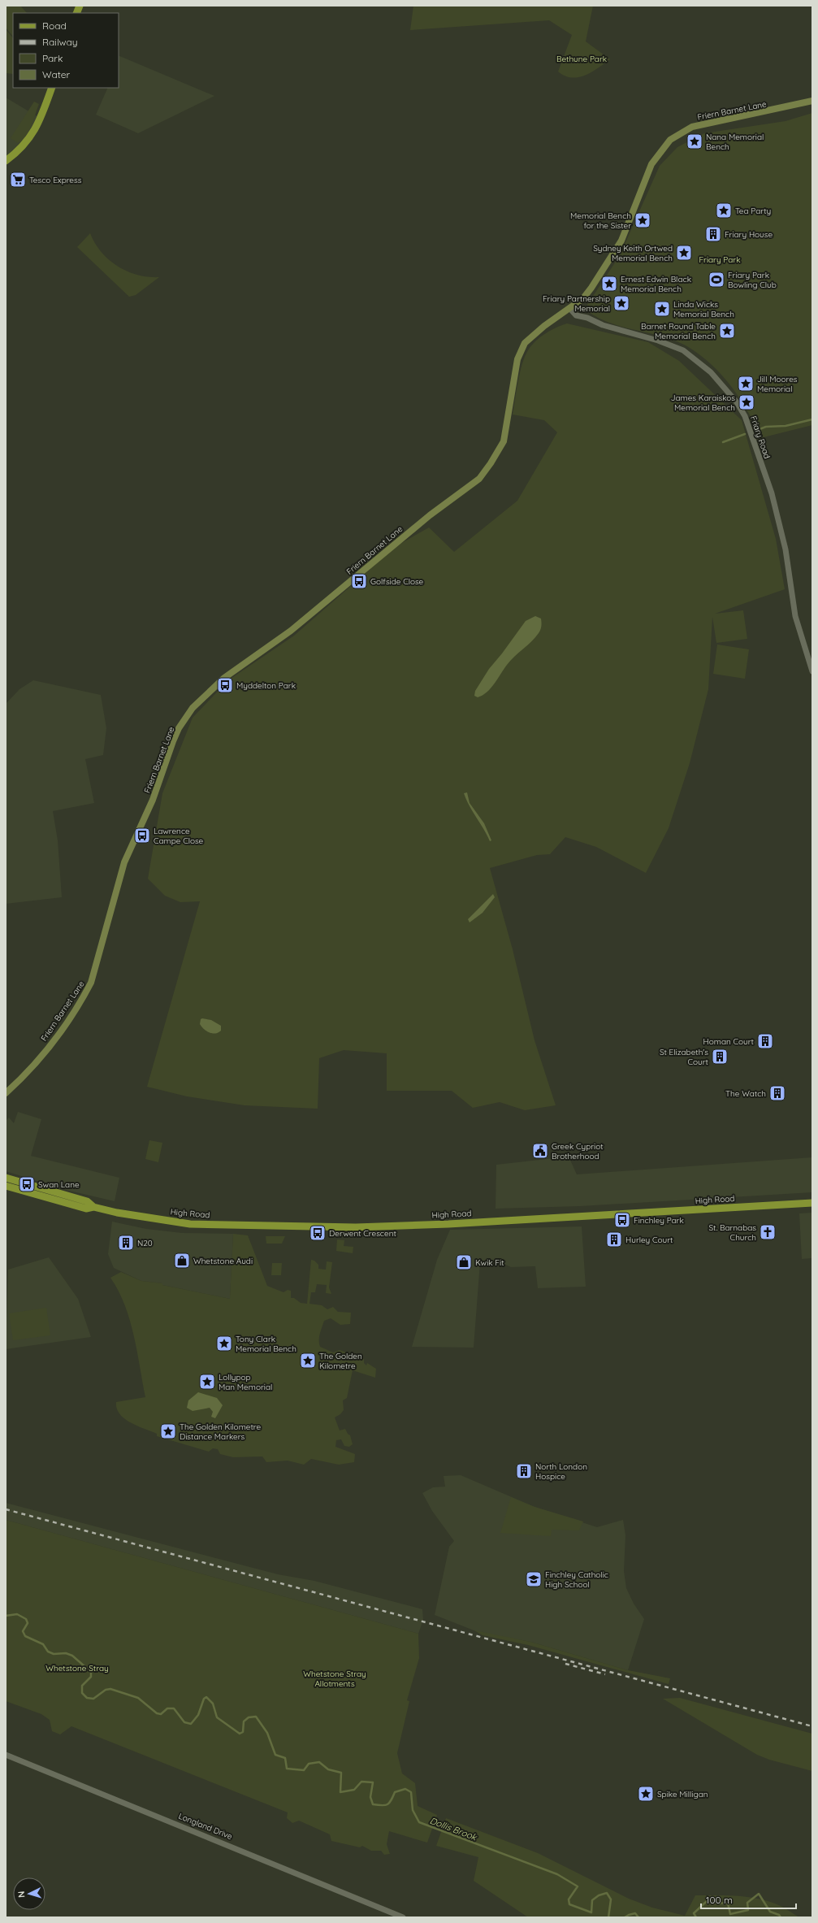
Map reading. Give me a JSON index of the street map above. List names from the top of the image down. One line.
{"streets":{"main road":["Friern Barnet Lane","High Road"],"street":["Friary Road","Longland Drive"]},"crossings":[["Friern Barnet Lane","Friary Road"]],"water":["Dollis Brook"],"parks":["Bethune Park","Friary Park","Whetstone Stray","Whetstone Stray Allotments"],"places":{"place":["Nana Memorial Bench","Tea Party","Memorial Bench for the Sister","Sydney Keith Ortwed Memorial Bench","Ernest Edwin Black Memorial Bench","Friary Partnership Memorial","Linda Wicks Memorial Bench","Barnet Round Table Memorial Bench","Jill Moores Memorial","James Karaiskos Memorial Bench","Tony Clark Memorial Bench","The Golden Kilometre","Lollypop Man Memorial","The Golden Kilometre Distance Markers","Spike Milligan"],"supermarket":["Tesco Express"],"building":["Friary House","Homan Court","St Elizabeth's Court","The Watch","Hurley Court","N20","North London Hospice"],"sports":["Friary Park Bowling Club"],"bus stop":["Golfside Close","Myddelton Park","Lawrence Campe Close","Swan Lane","Finchley Park","Derwent Crescent"],"public building":["Greek Cypriot Brotherhood"],"church":["St. Barnabas Church"],"shop":["Whetstone Audi","Kwik Fit"],"school or university":["Finchley Catholic High School"]},"legend":["Road","Railway","Park","Water"],"scale_bar":"100 m","north":"left"}
